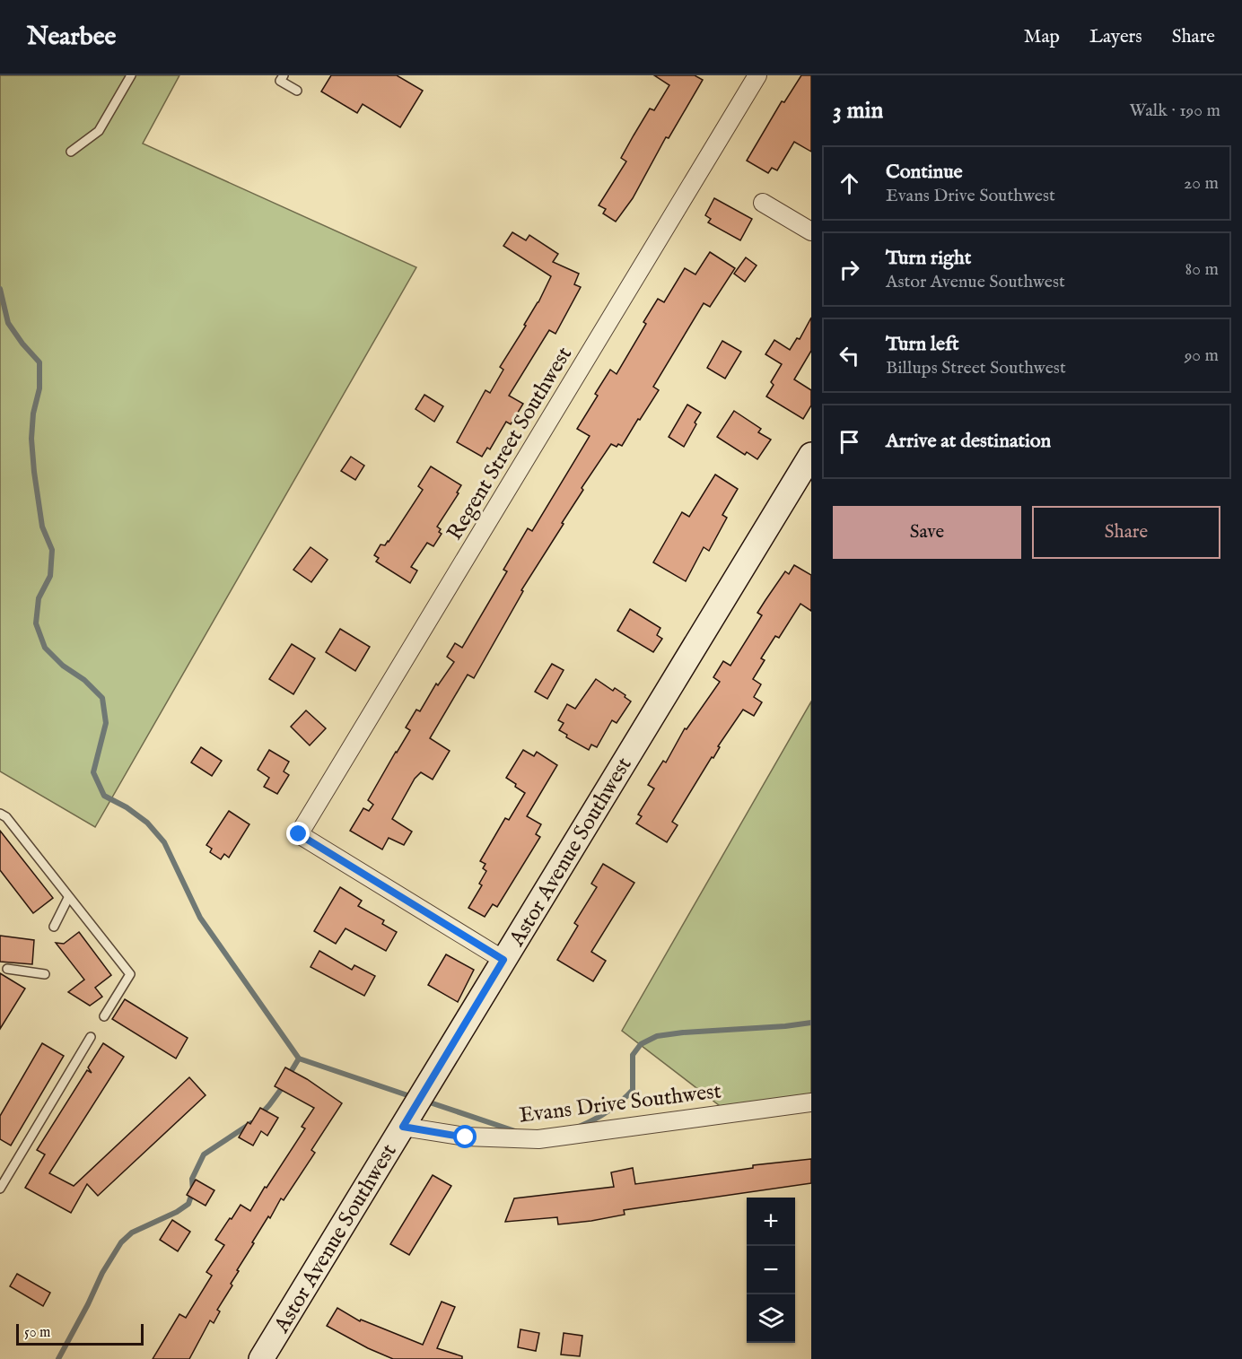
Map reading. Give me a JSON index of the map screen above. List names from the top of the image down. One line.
{"streets":{"street":["Regent Street Southwest","Astor Avenue Southwest","Evans Drive Southwest"]},"crossings":[["Regent Street Southwest","Astor Avenue Southwest"],["Astor Avenue Southwest","Evans Drive Southwest"]],"scale_bar":"50 m","page":{"header":"Nearbee","nav":["Map","Layers","Share"],"heading":["3 min","Walk · 190 m"],"list":[["Continue","Evans Drive Southwest","20 m"],["Turn right","Astor Avenue Southwest","80 m"],["Turn left","Billups Street Southwest","90 m"],"Arrive at destination"],"buttons":["Save","Share"],"map_buttons":["+","−"],"scale":"50 m"}}
